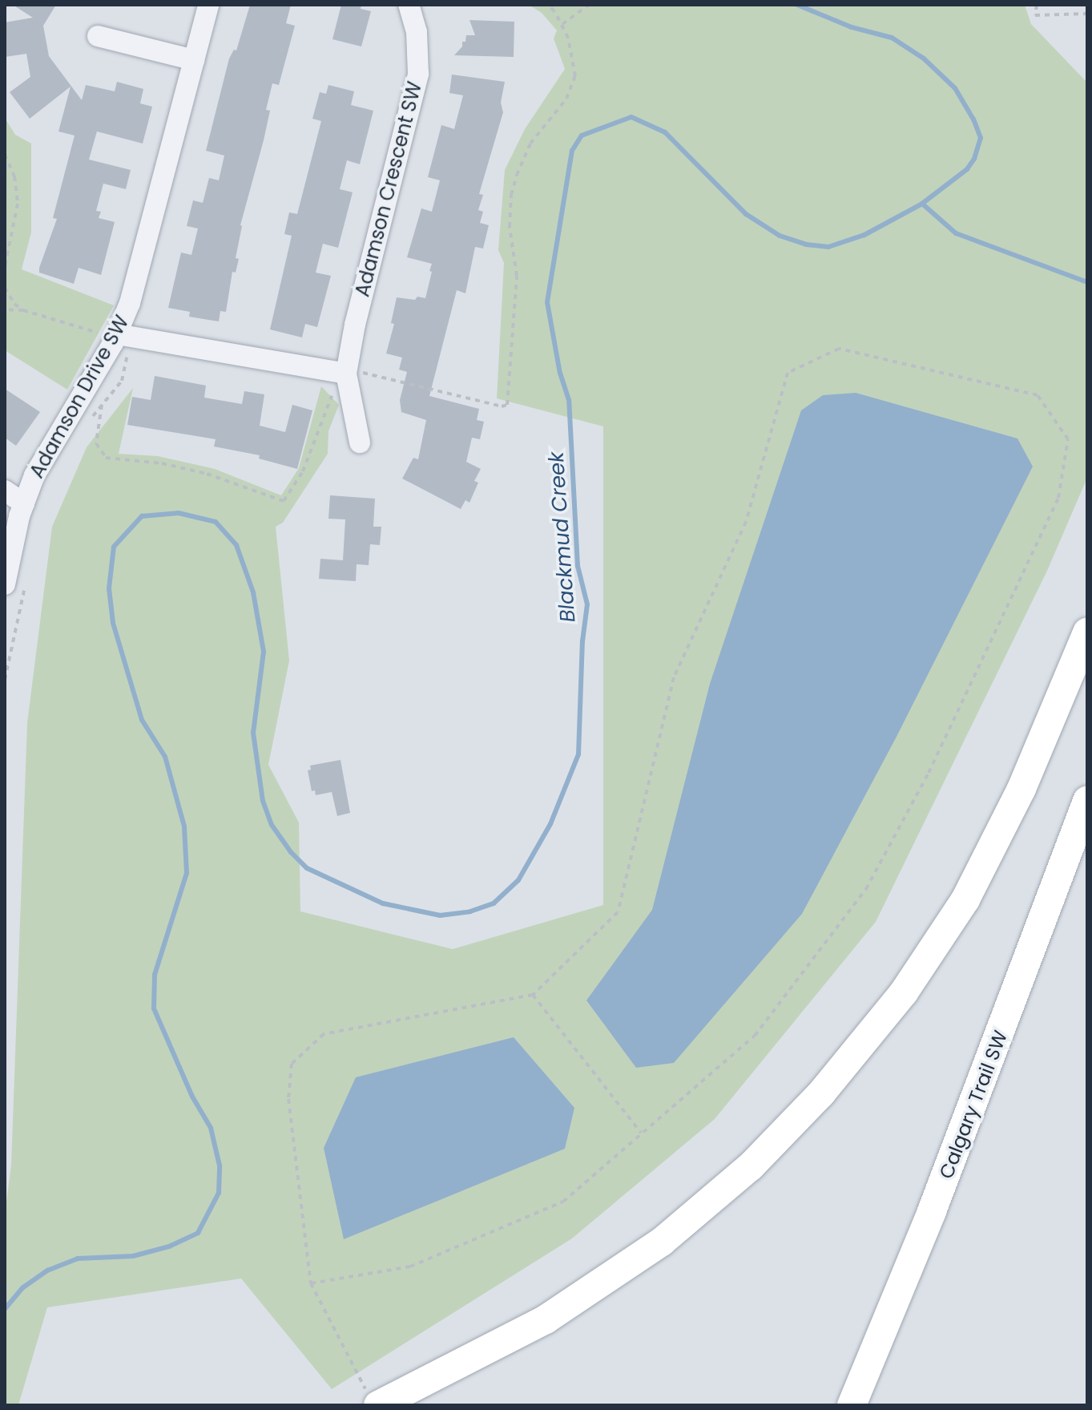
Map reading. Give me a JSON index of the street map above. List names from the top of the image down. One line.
{"streets":{"highway":["Calgary Trail SW"],"street":["Adamson Crescent SW","Adamson Drive SW"]},"water":["Blackmud Creek"]}
